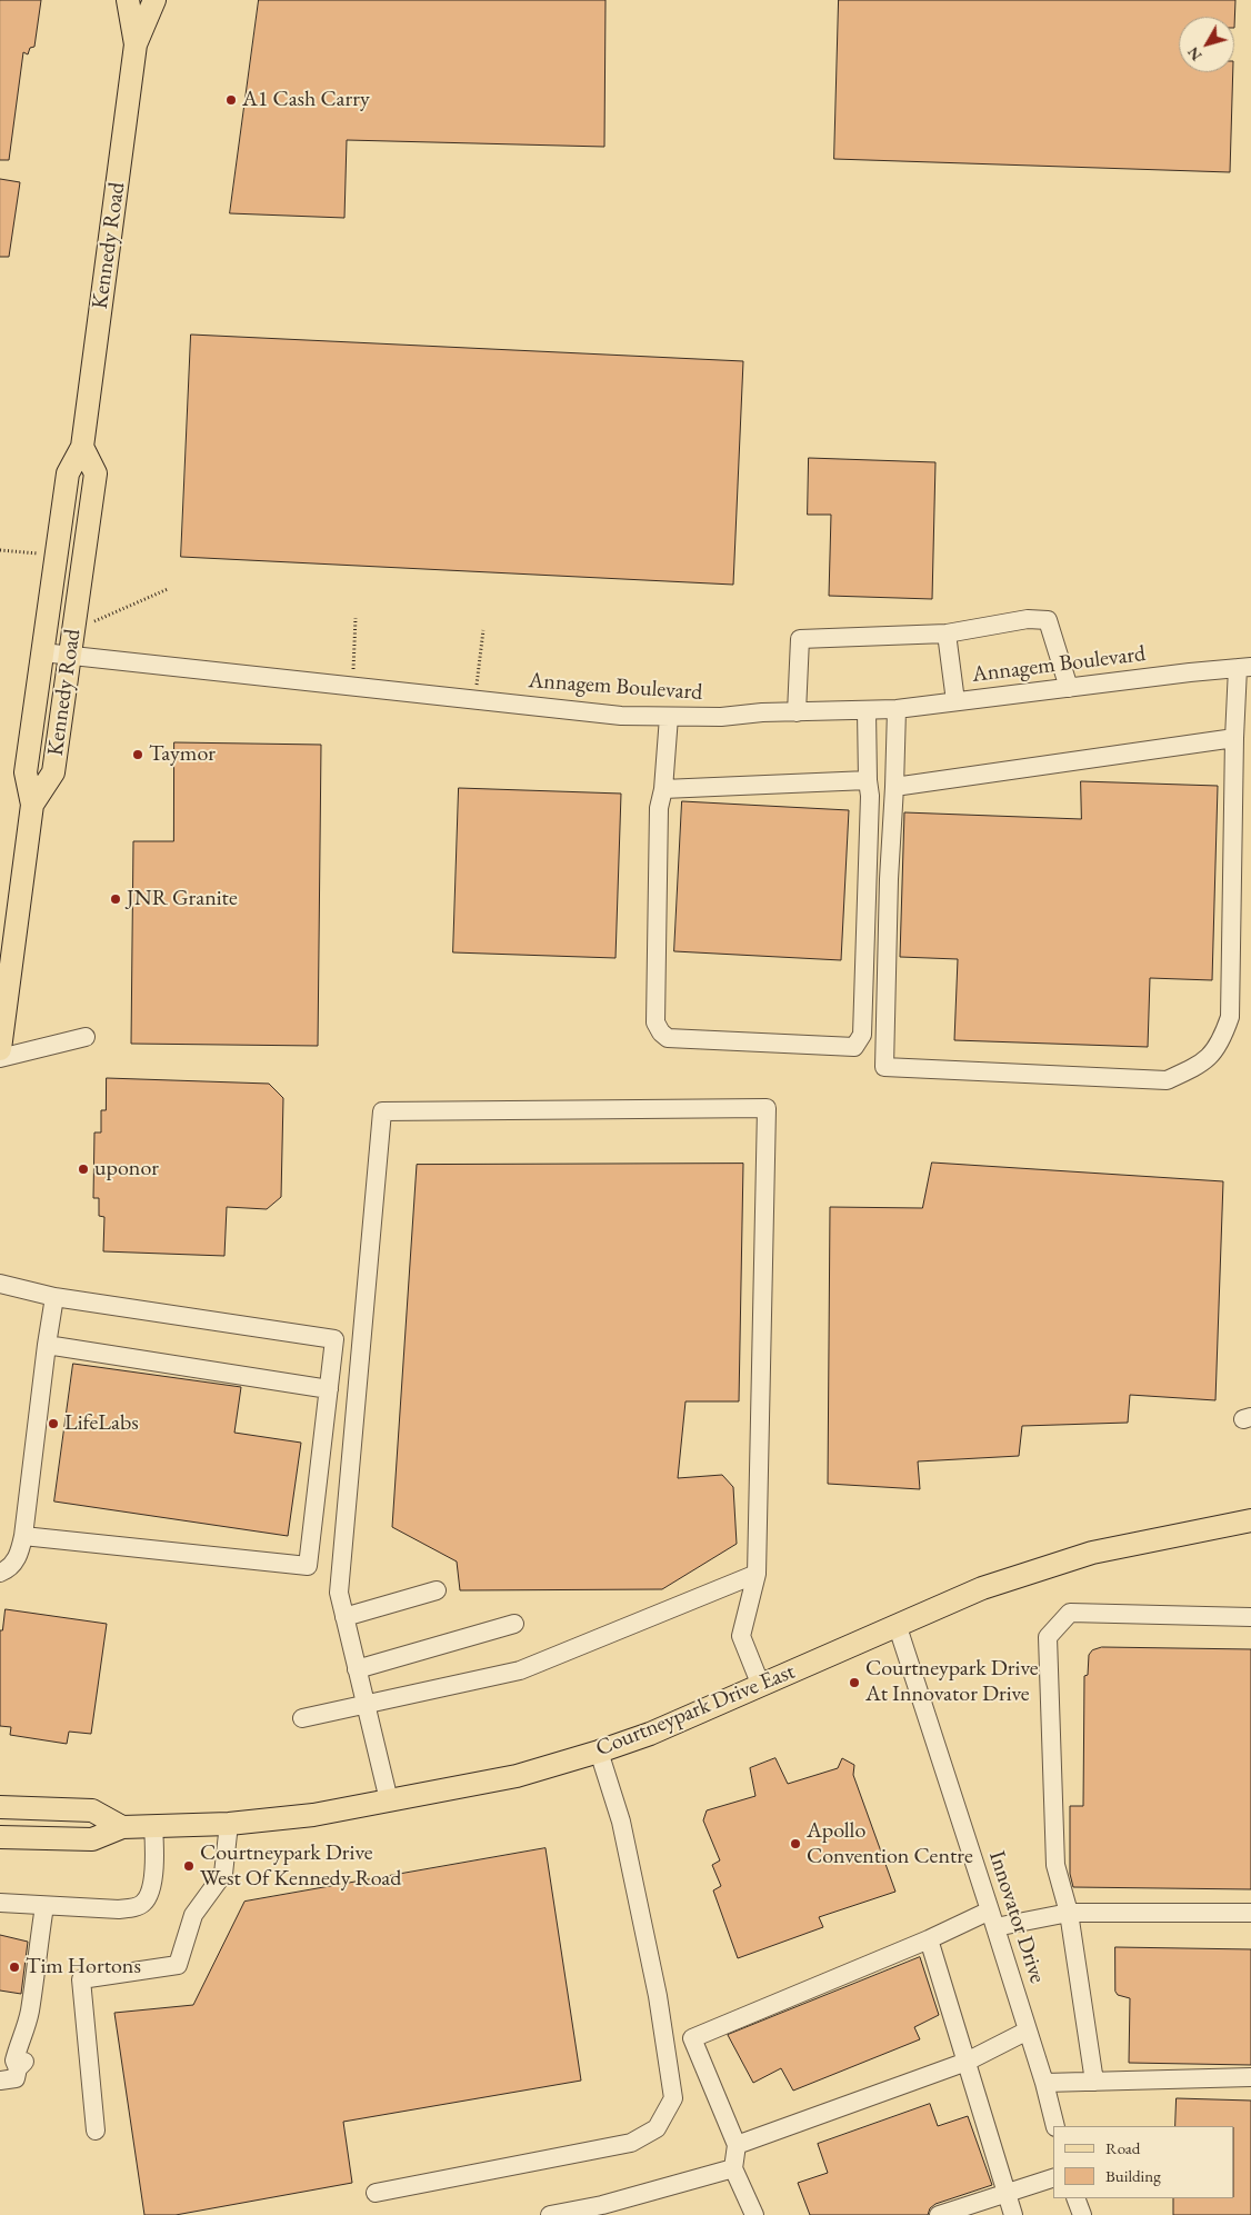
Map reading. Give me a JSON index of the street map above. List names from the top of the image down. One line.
{"streets":{"main road":["Kennedy Road","Courtneypark Drive East"],"street":["Annagem Boulevard","Innovator Drive"]},"crossings":[["Kennedy Road","Annagem Boulevard"],["Courtneypark Drive East","Innovator Drive"]],"places":["A1 Cash Carry","Taymor","JNR Granite","uponor","LifeLabs","Courtneypark Drive At Innovator Drive","Apollo Convention Centre","Courtneypark Drive West Of Kennedy Road","Tim Hortons"],"legend":["Road","Building"],"north":"bottom left"}
